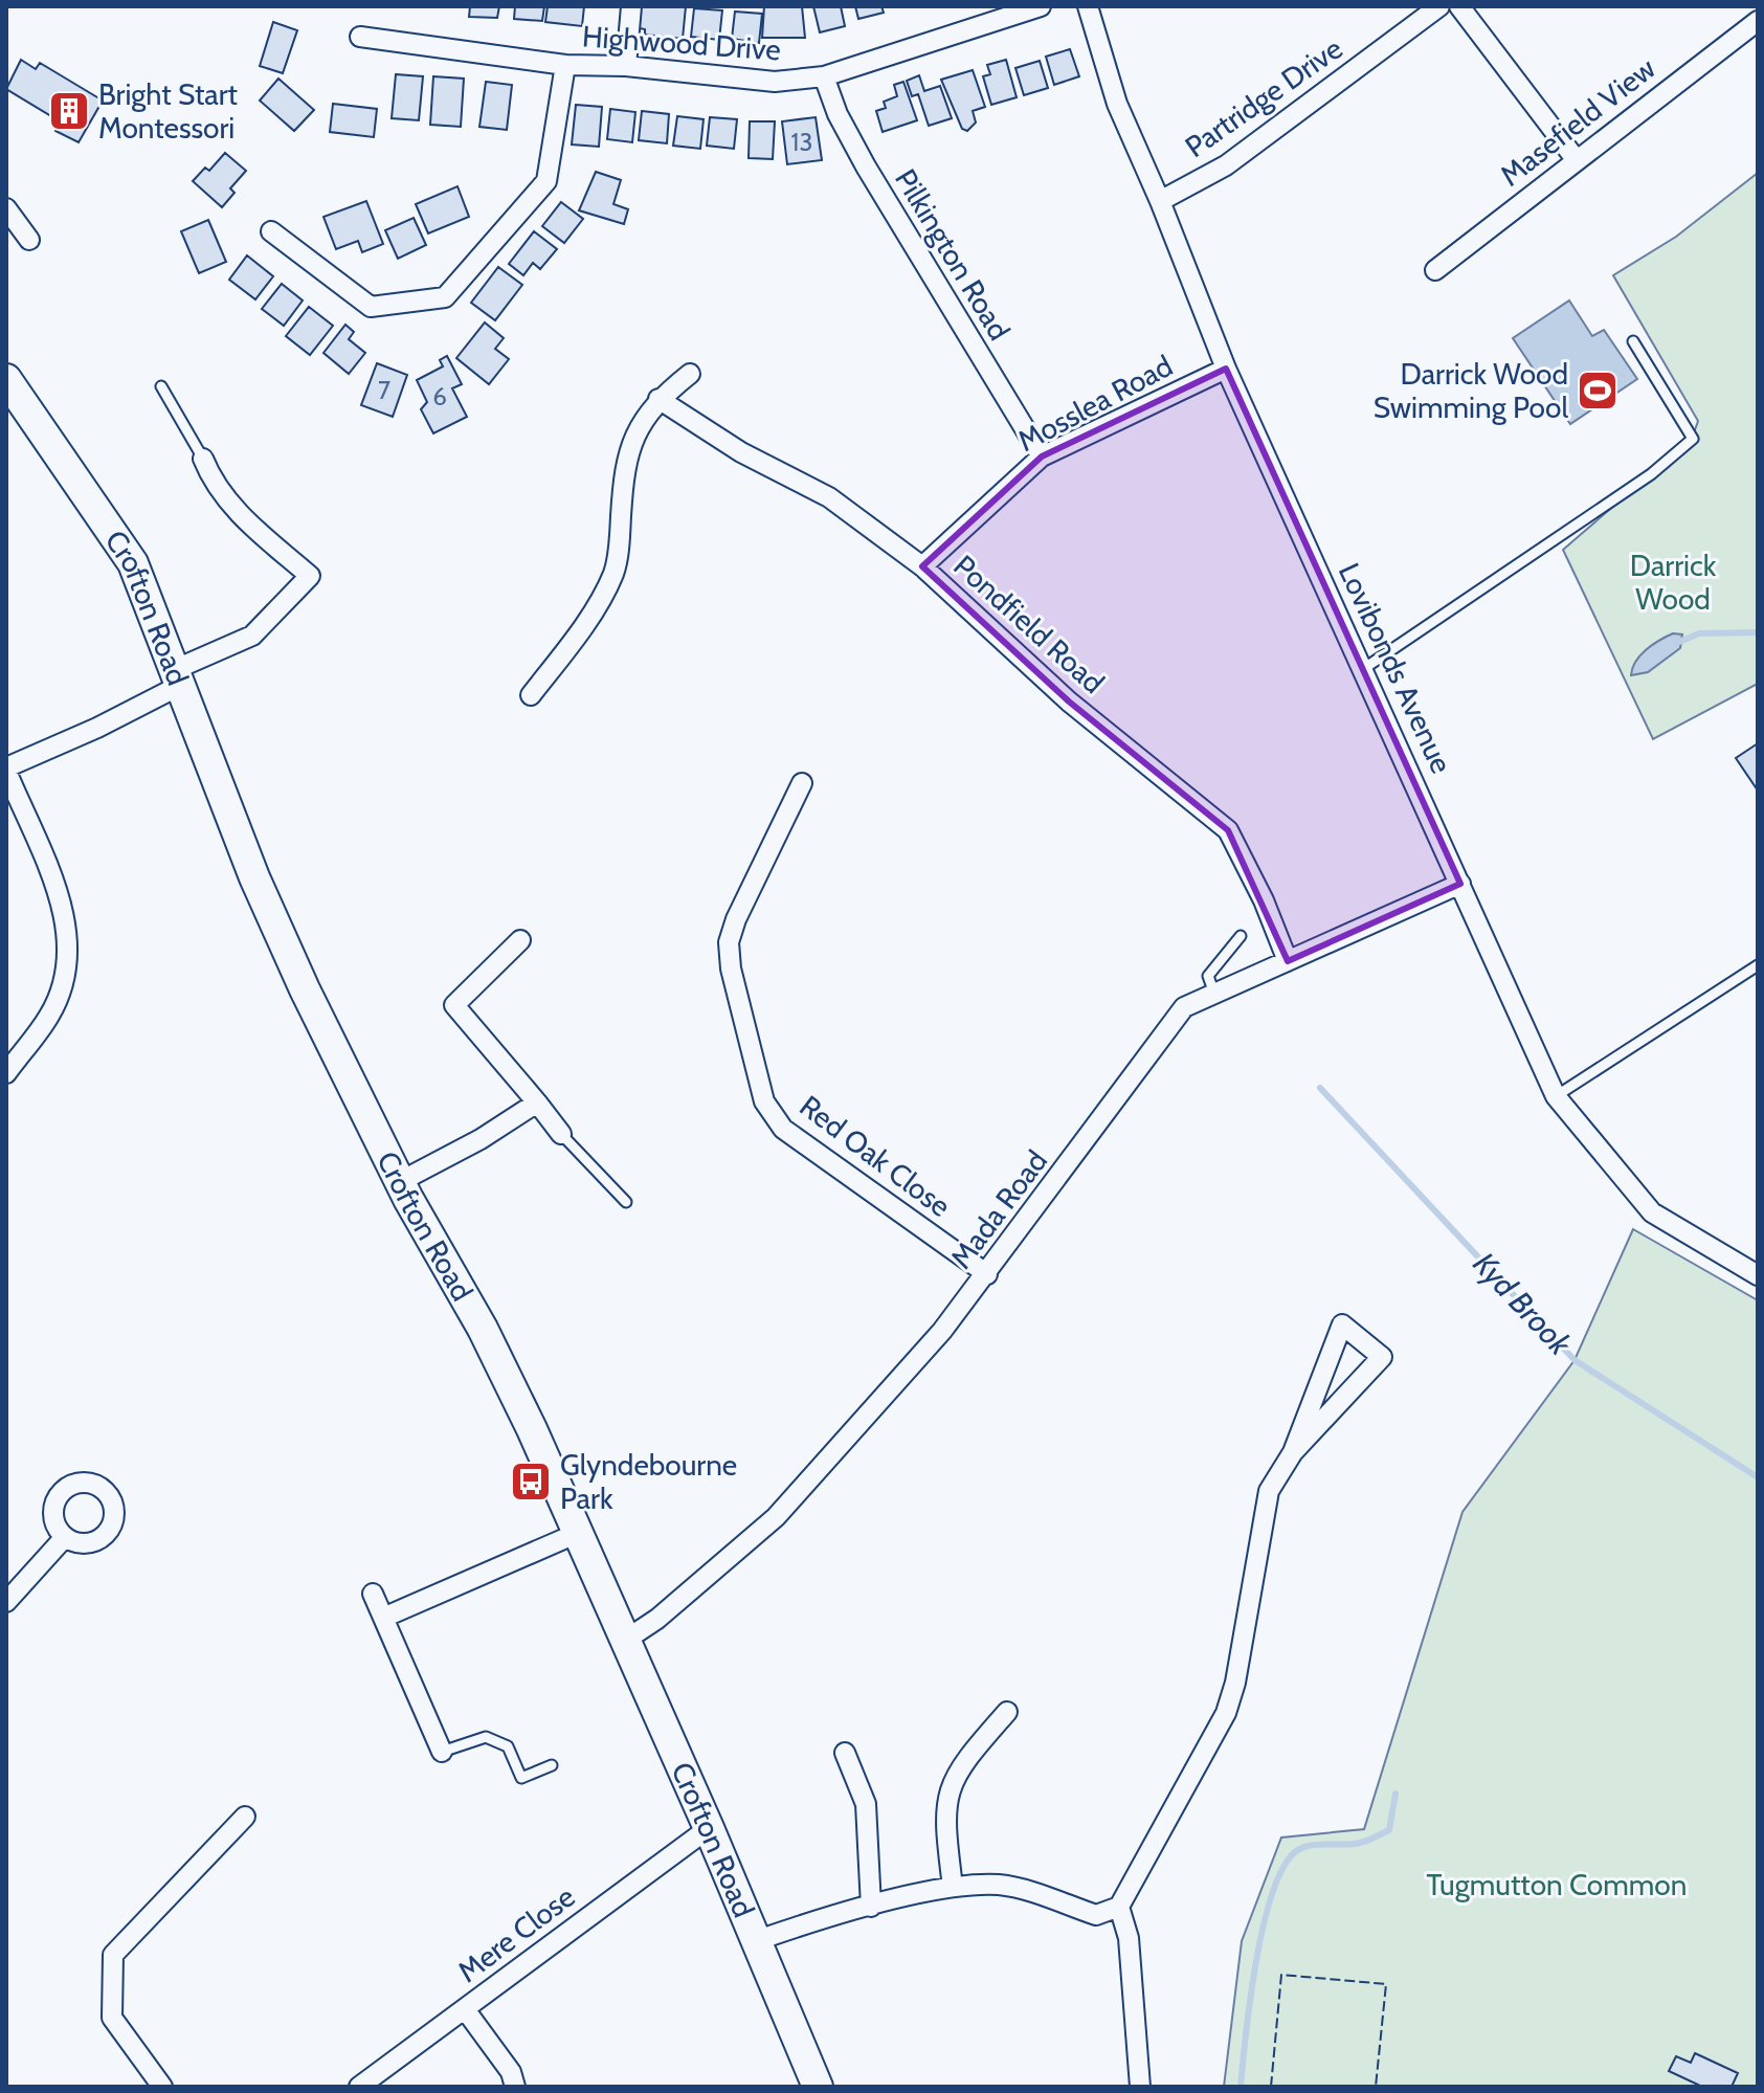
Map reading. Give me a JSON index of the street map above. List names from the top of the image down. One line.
{"streets":{"main road":["Crofton Road"],"street":["Highwood Drive","Partridge Drive","Masefield View","Pilkington Road","Mosslea Road","Pondfield Road","Lovibonds Avenue","Red Oak Close","Mada Road","Mere Close"]},"crossings":[["Highwood Drive","Pilkington Road"],["Partridge Drive","Lovibonds Avenue"],["Pilkington Road","Mosslea Road"],["Mosslea Road","Pondfield Road"],["Mosslea Road","Lovibonds Avenue"],["Crofton Road","Mada Road"],["Crofton Road","Mere Close"],["Pondfield Road","Mada Road"],["Lovibonds Avenue","Mada Road"],["Red Oak Close","Mada Road"]],"water":["Kyd Brook"],"parks":["Darrick Wood","Tugmutton Common"],"places":{"building":["Bright Start Montessori"],"sports":["Darrick Wood Swimming Pool"],"bus stop":["Glyndebourne Park"]},"house_numbers":["13","7","6"]}
